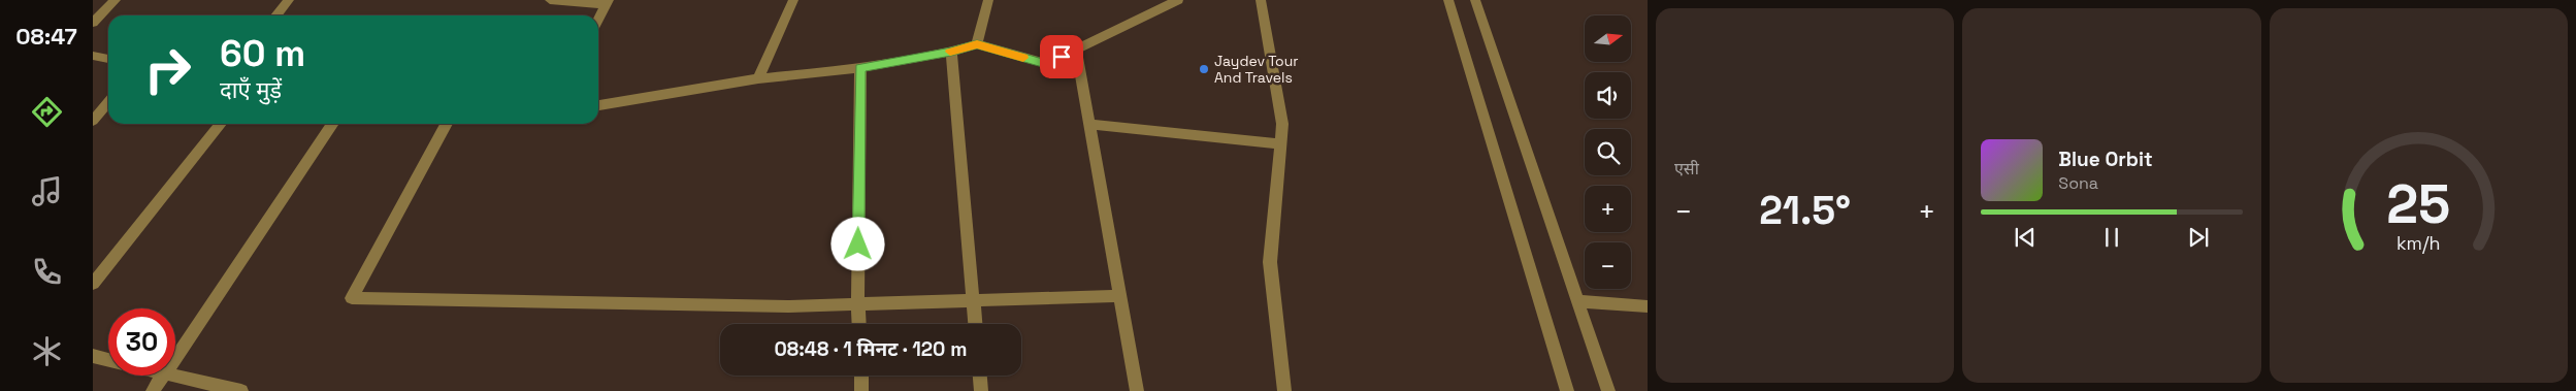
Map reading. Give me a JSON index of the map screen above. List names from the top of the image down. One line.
{"places":["Jaydev Tour And Travels"],"north":"right","page":{"tabs":"08:47","tile":"एसी","map_buttons":["+","−"],"turn":["60 m","दाएँ मुड़ें"],"song":["Blue Orbit","Sona"],"heat":["−","21.5°","+"],"limit":"30","trip":"08:48 · 1 मिनट · 120 m","gauge":["25","km/h"]}}
